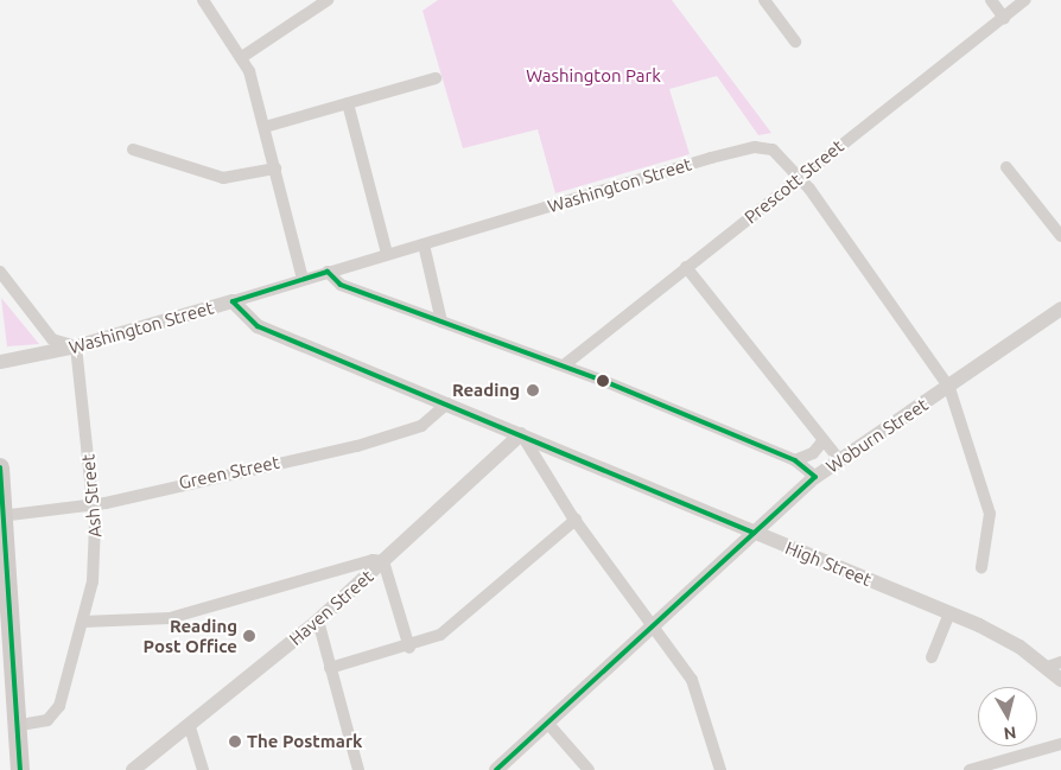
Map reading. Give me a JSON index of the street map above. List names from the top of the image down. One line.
{"streets":{"street":["Prescott Street","Washington Street","Woburn Street","Green Street","Ash Street","High Street","Haven Street"]},"crossings":[["Prescott Street","Washington Street"],["Washington Street","Woburn Street"],["Washington Street","Ash Street"],["Washington Street","High Street"],["Woburn Street","High Street"],["Green Street","Ash Street"],["Green Street","High Street"],["High Street","Haven Street"]],"parks":["Washington Park"],"places":["Reading","Reading Post Office","The Postmark"],"north":"bottom"}
